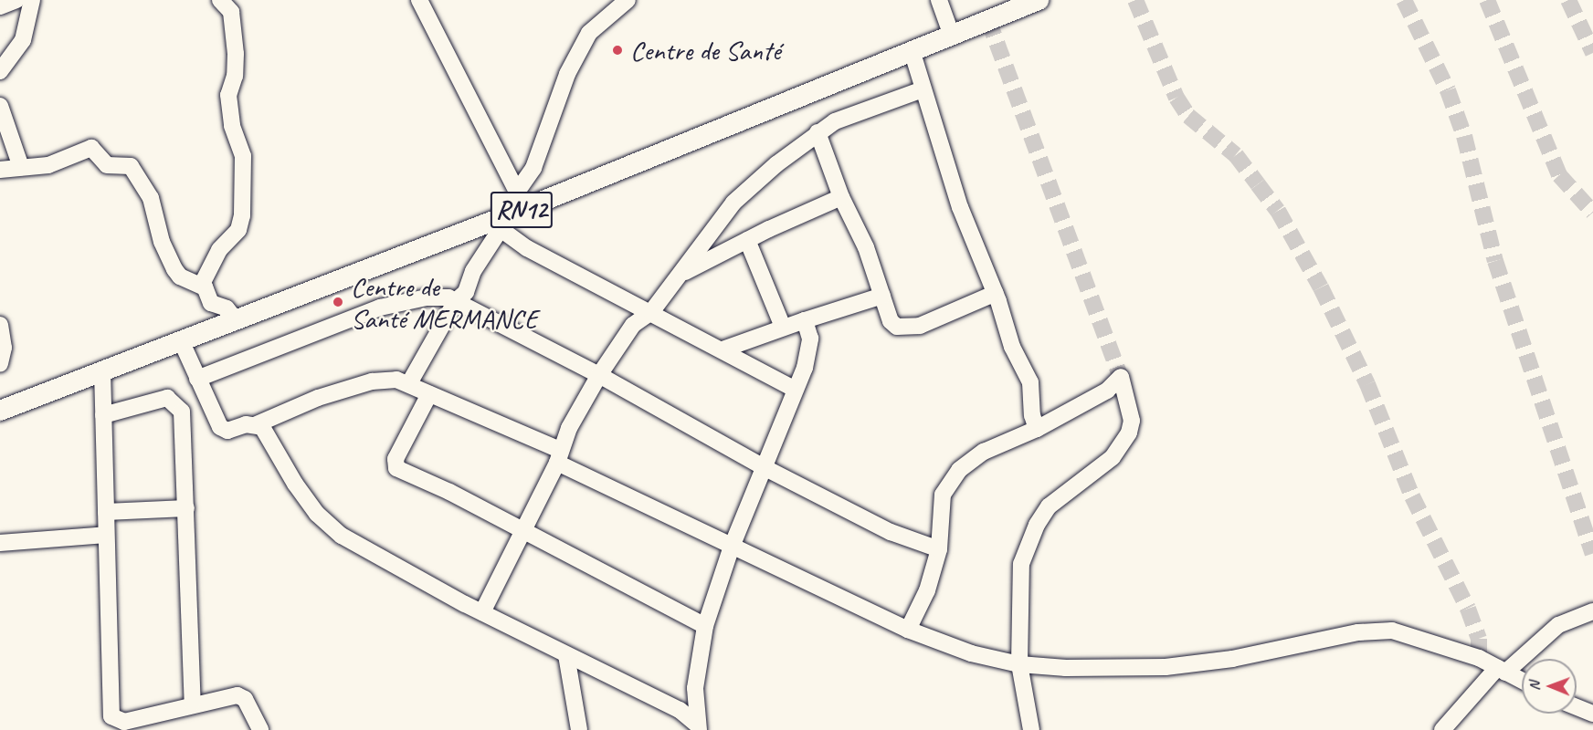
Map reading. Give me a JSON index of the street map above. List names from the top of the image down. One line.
{"streets":{"main road":["RN12"]},"places":["Centre de Santé","Centre de Santé MERMANCE"],"north":"left"}
